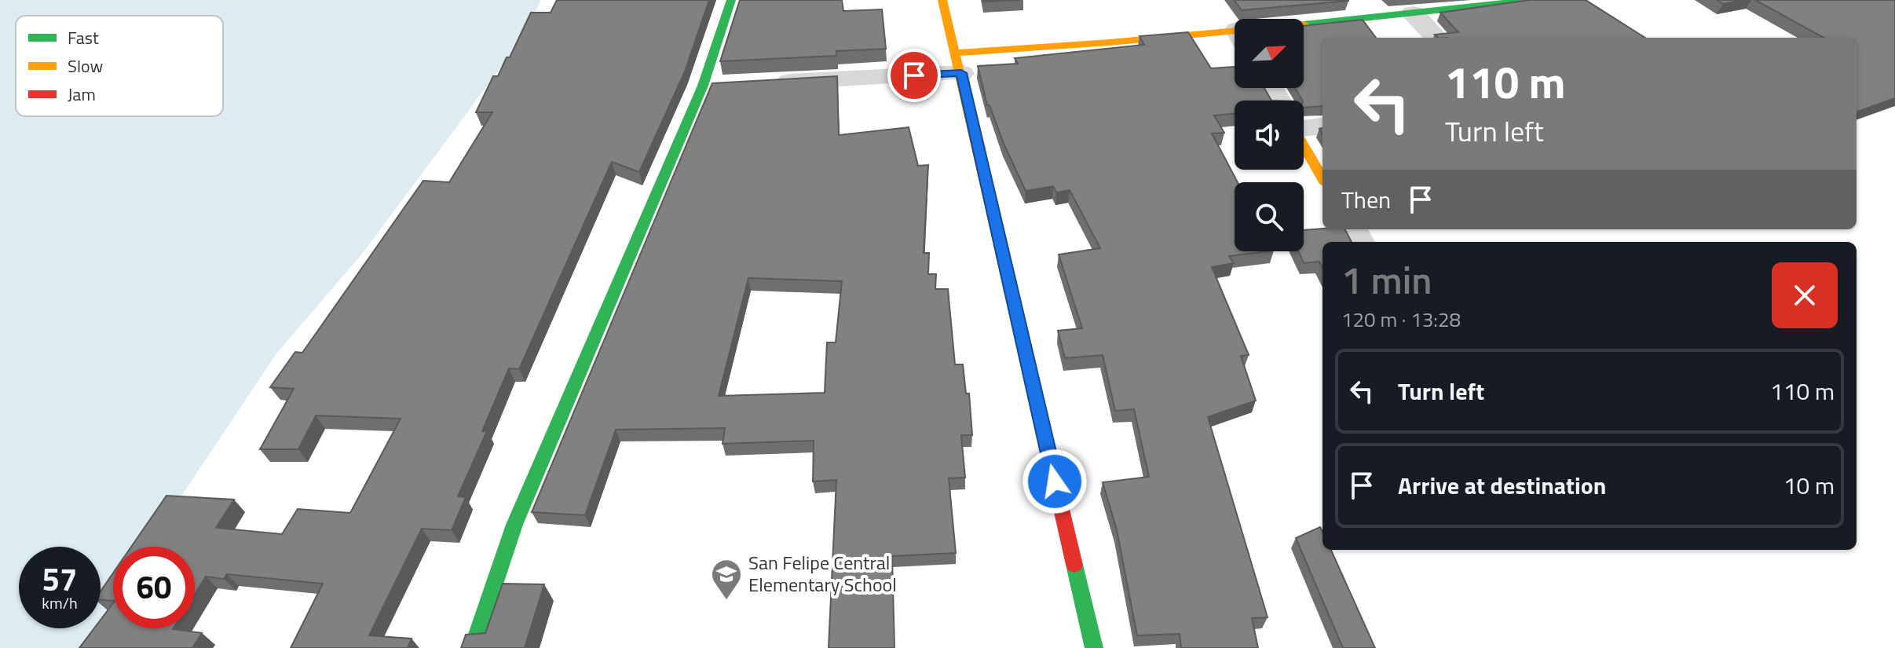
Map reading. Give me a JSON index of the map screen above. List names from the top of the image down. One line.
{"places":{"school or university":["San Felipe Central Elementary School"]},"legend":["Fast","Slow","Jam"],"north":"top right","page":{"turn":["110 m","Turn left"],"then":"Then","heading":["1 min","120 m · 13:28"],"list":[{"name":"Turn left","value":"110 m"},{"name":"Arrive at destination","value":"10 m"}],"speed":"57 km/h","limit":"60"}}
